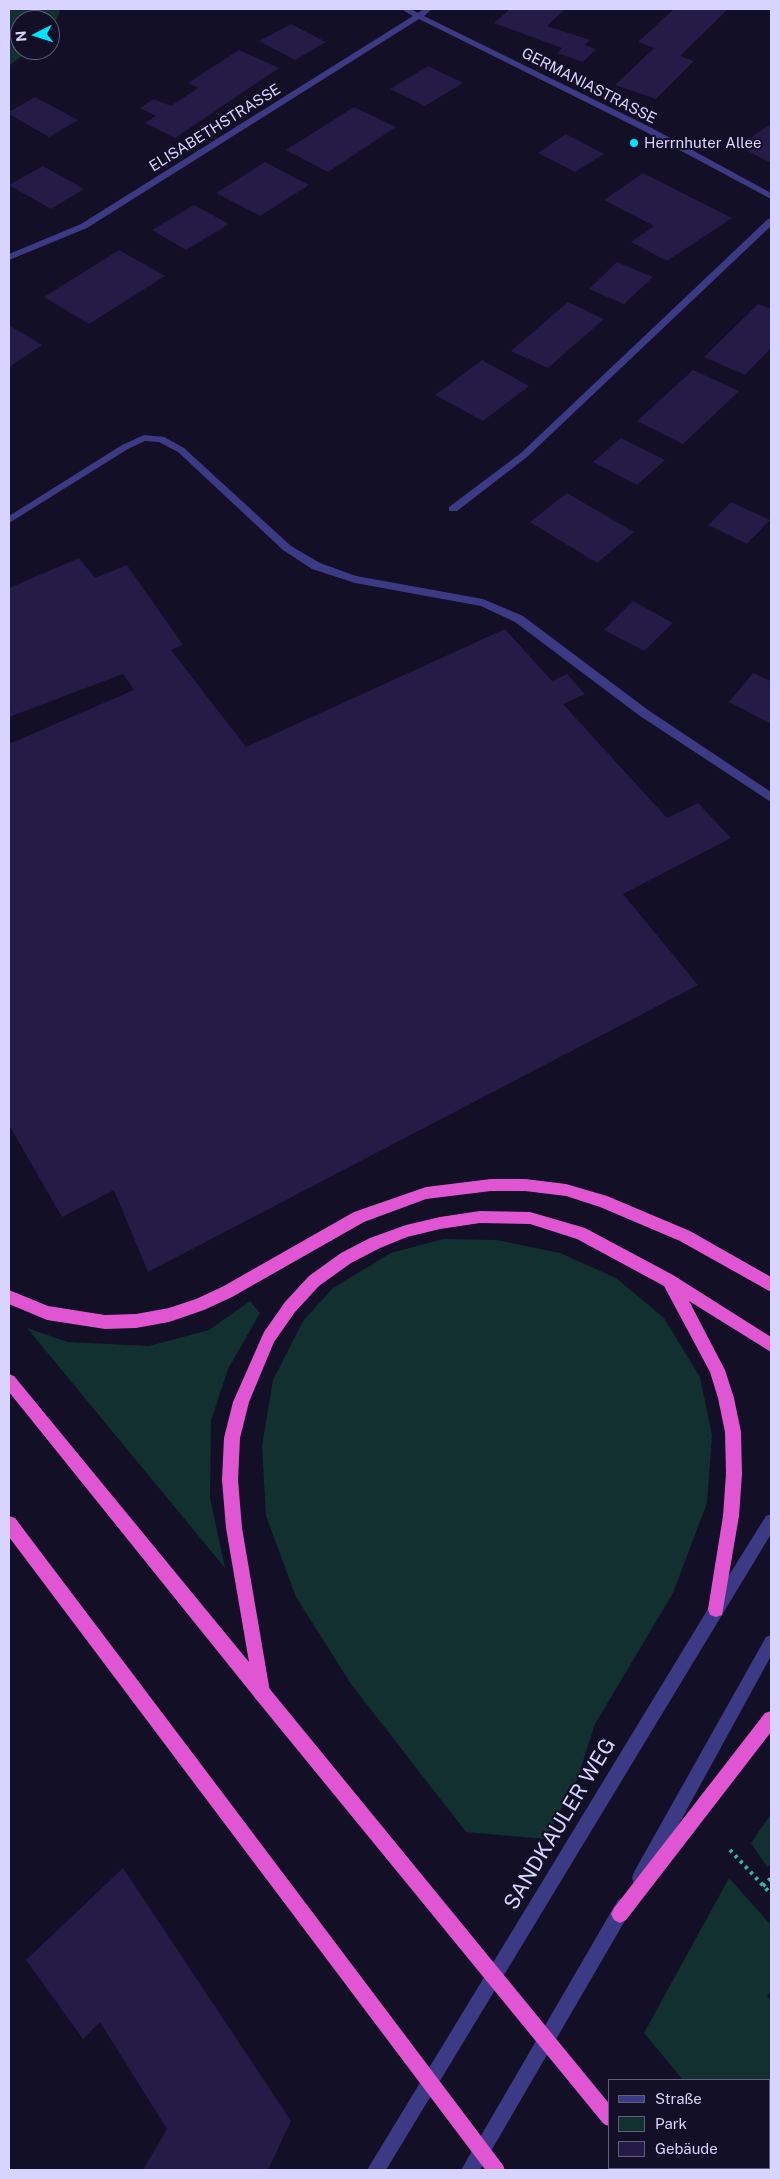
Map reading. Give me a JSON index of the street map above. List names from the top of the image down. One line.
{"streets":{"street":["GERMANIASTRASSE","ELISABETHSTRASSE","SANDKAULER WEG"]},"crossings":[["GERMANIASTRASSE","ELISABETHSTRASSE"]],"places":["Herrnhuter Allee"],"legend":["Straße","Park","Gebäude"],"north":"left"}
